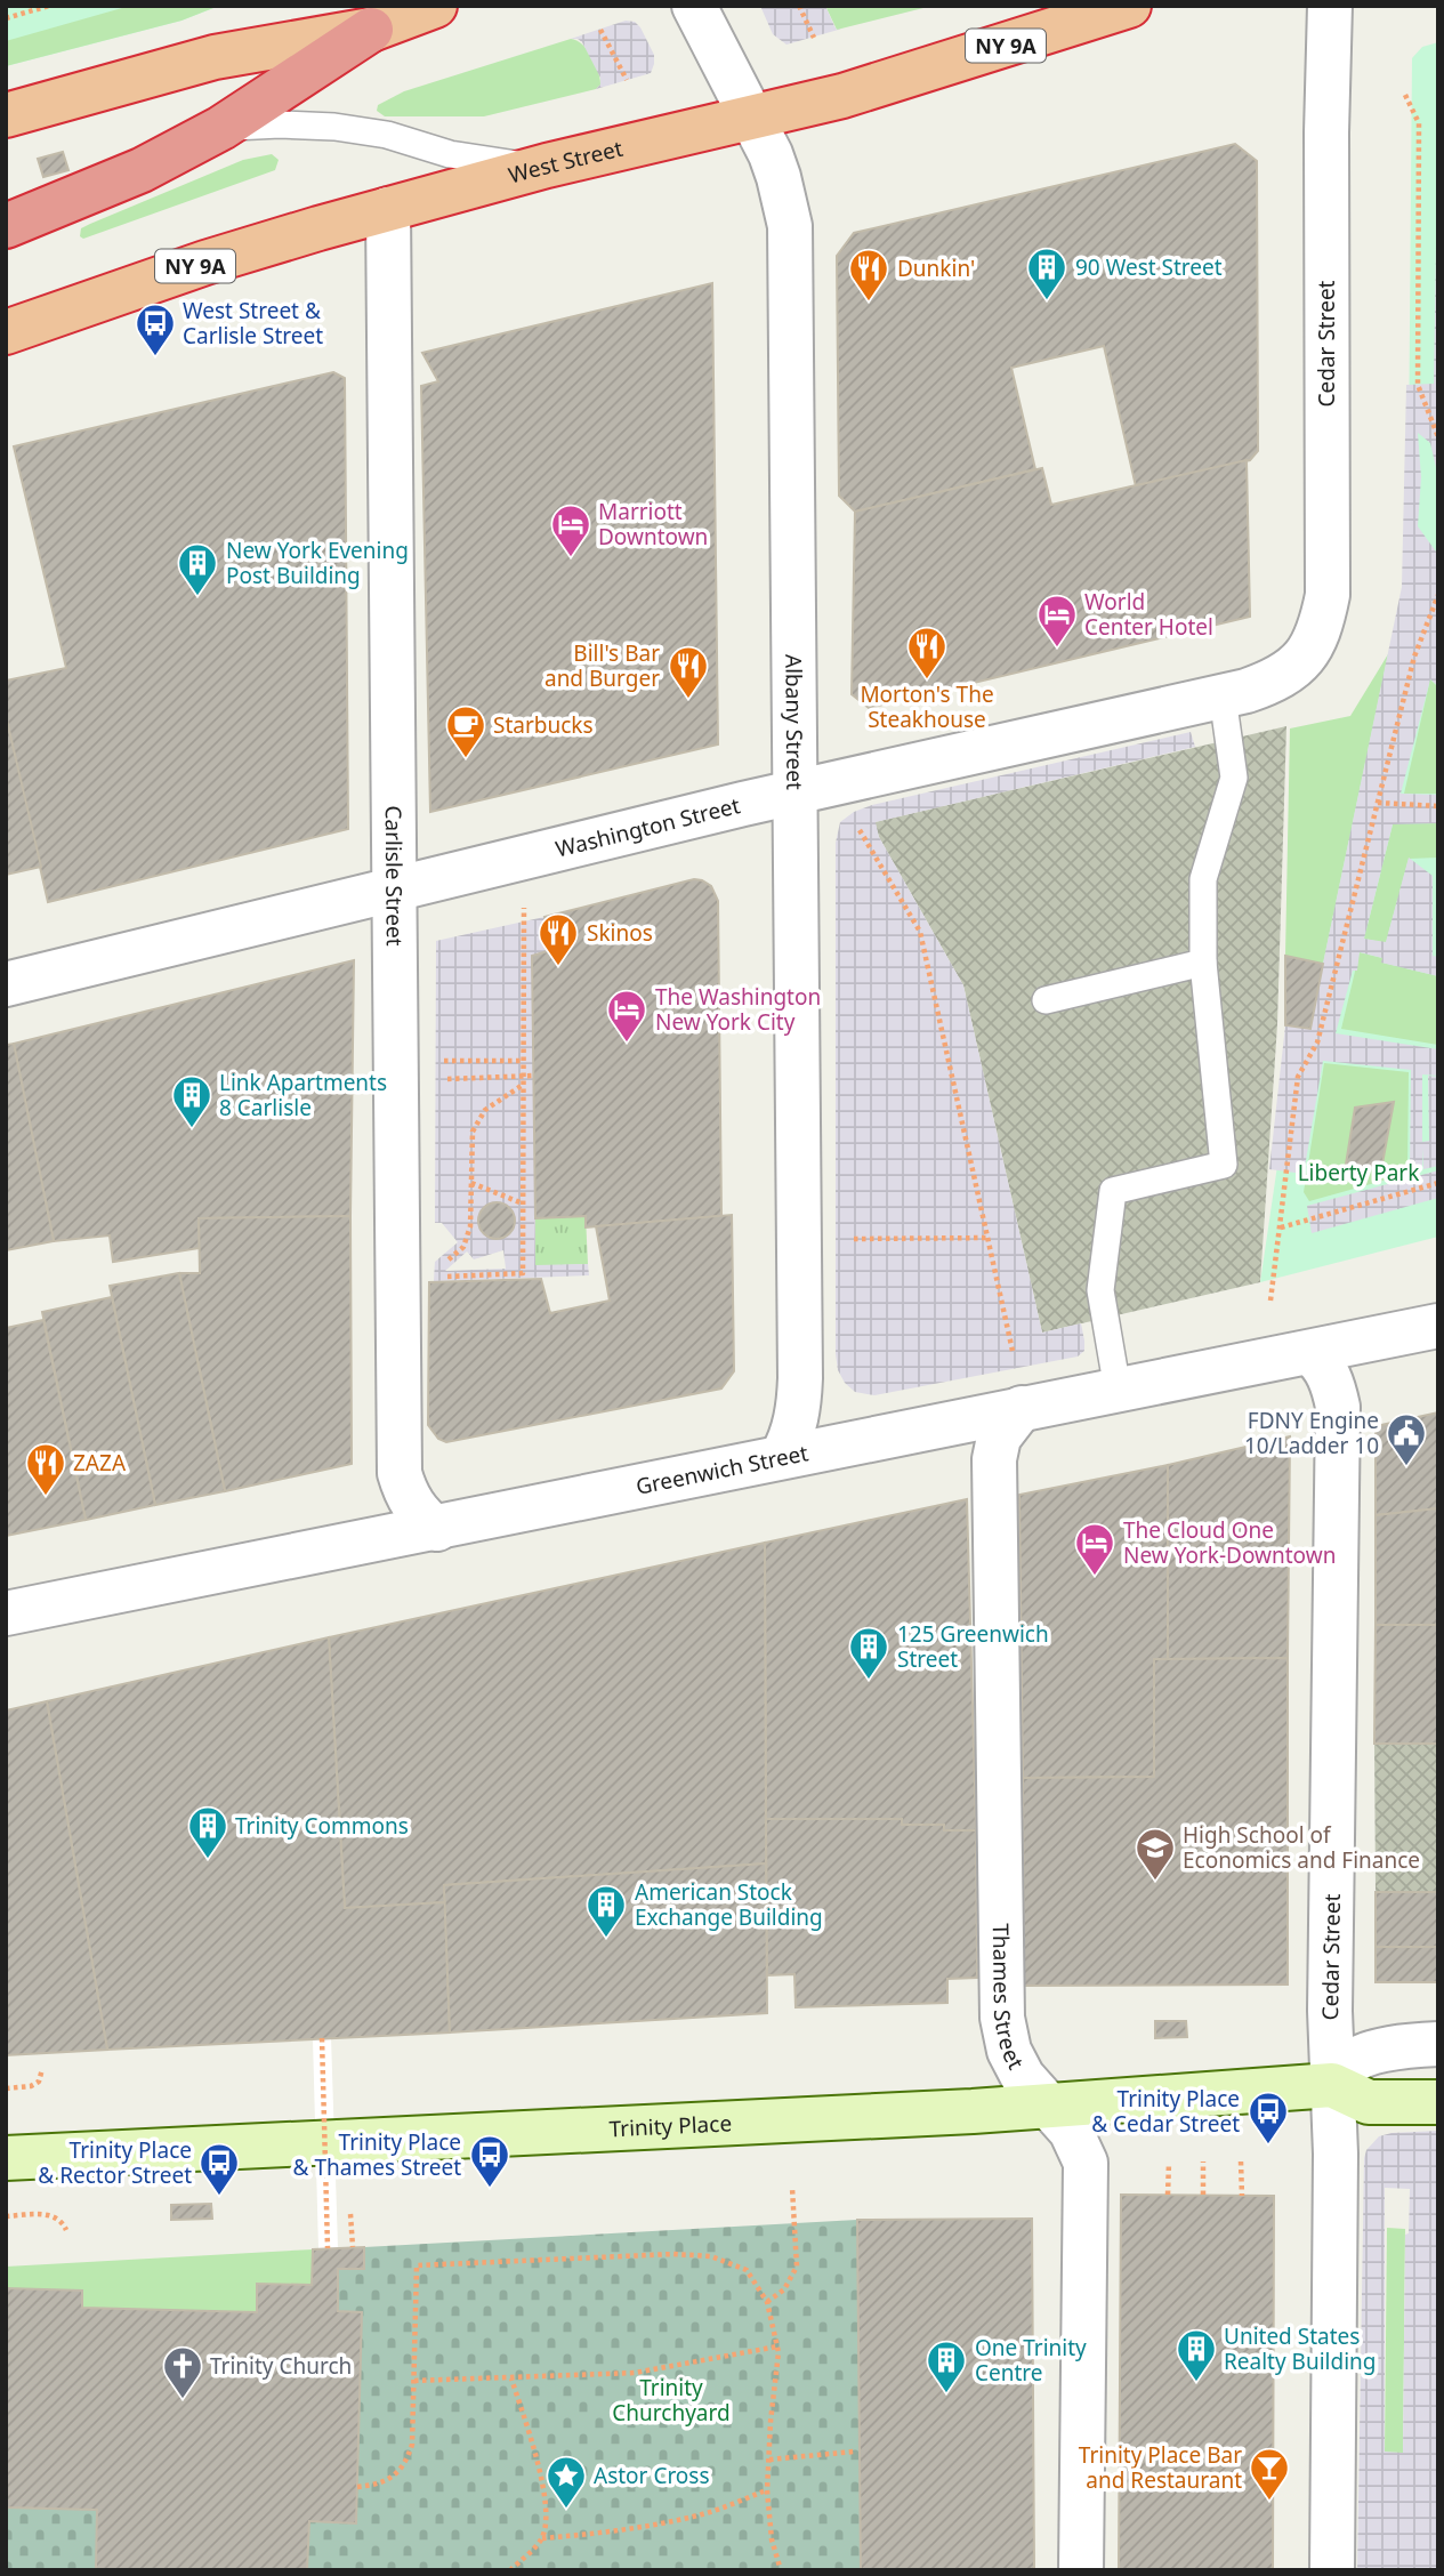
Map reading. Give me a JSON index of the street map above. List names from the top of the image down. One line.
{"streets":{"highway":["NY 9A","West Street"],"main road":["Trinity Place"],"street":["Cedar Street","Albany Street","Washington Street","Carlisle Street","Greenwich Street","Thames Street"]},"crossings":[["West Street","Albany Street"],["West Street","Carlisle Street"],["Cedar Street","Washington Street"],["Cedar Street","Greenwich Street"],["Cedar Street","Trinity Place"],["Albany Street","Washington Street"],["Albany Street","Greenwich Street"],["Washington Street","Carlisle Street"],["Carlisle Street","Greenwich Street"],["Greenwich Street","Thames Street"],["Thames Street","Trinity Place"]],"parks":["Liberty Park","Trinity Churchyard"],"places":{"building":["90 West Street","New York Evening Post Building","Link Apartments 8 Carlisle","125 Greenwich Street","Trinity Commons","American Stock Exchange Building","United States Realty Building","One Trinity Centre"],"restaurant":["Dunkin'","Morton's The Steakhouse","Bill's Bar and Burger","Skinos","ZAZA"],"bus stop":["West Street & Carlisle Street","Trinity Place & Cedar Street","Trinity Place & Thames Street","Trinity Place & Rector Street"],"hotel":["Marriott Downtown","World Center Hotel","The Washington New York City","The Cloud One New York-Downtown"],"cafe":["Starbucks"],"public building":["FDNY Engine 10/Ladder 10"],"school or university":["High School of Economics and Finance"],"church":["Trinity Church"],"bar":["Trinity Place Bar and Restaurant"],"place":["Astor Cross"]}}
